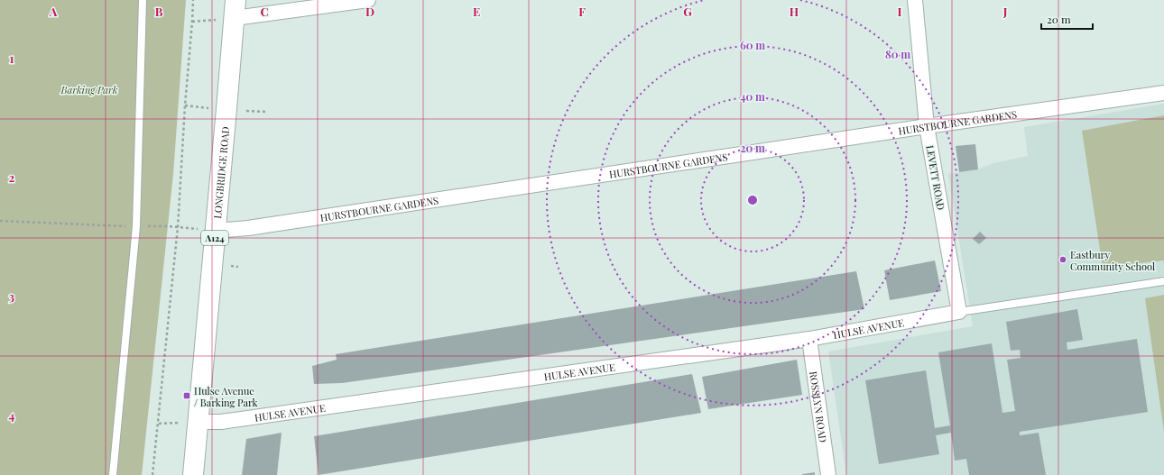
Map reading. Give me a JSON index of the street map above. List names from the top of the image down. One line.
{"streets":{"main road":["LONGBRIDGE ROAD","A124"],"street":["HURSTBOURNE GARDENS","LEVETT ROAD","HULSE AVENUE","ROSSLYN ROAD"]},"crossings":[["HURSTBOURNE GARDENS","LONGBRIDGE ROAD"],["HURSTBOURNE GARDENS","LEVETT ROAD"],["LONGBRIDGE ROAD","HULSE AVENUE"],["LEVETT ROAD","HULSE AVENUE"],["HULSE AVENUE","ROSSLYN ROAD"]],"parks":["Barking Park"],"places":{"other":["Eastbury Community School"],"transit":["Hulse Avenue / Barking Park"]},"scale_bar":"20 m","grid":{"columns":["A","B","C","D","E","F","G","H","I","J"],"rows":["1","2","3","4"]},"rings":["60 m","80 m","40 m","20 m"]}
